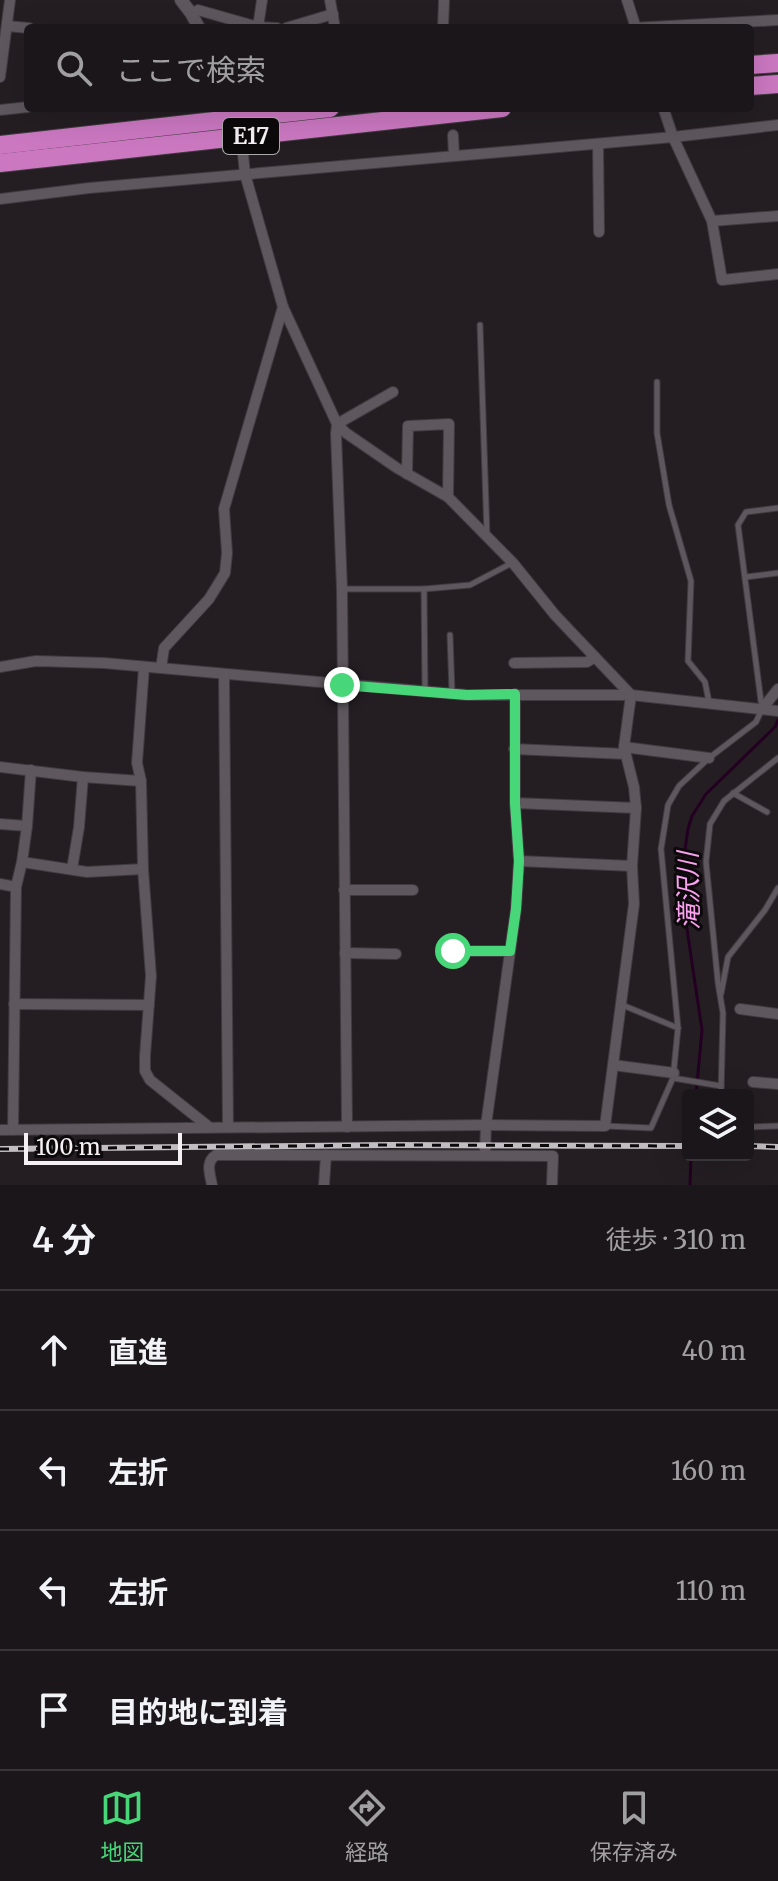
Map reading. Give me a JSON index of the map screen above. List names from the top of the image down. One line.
{"streets":{"highway":["E17"]},"water":["滝沢川"],"scale_bar":"100 m","page":{"search":"ここで検索","scale":"100 m","heading":["4 分","徒歩 · 310 m"],"list":[["直進","40 m"],["左折","160 m"],["左折","110 m"],"目的地に到着"],"nav":["地図","経路","保存済み"]}}
